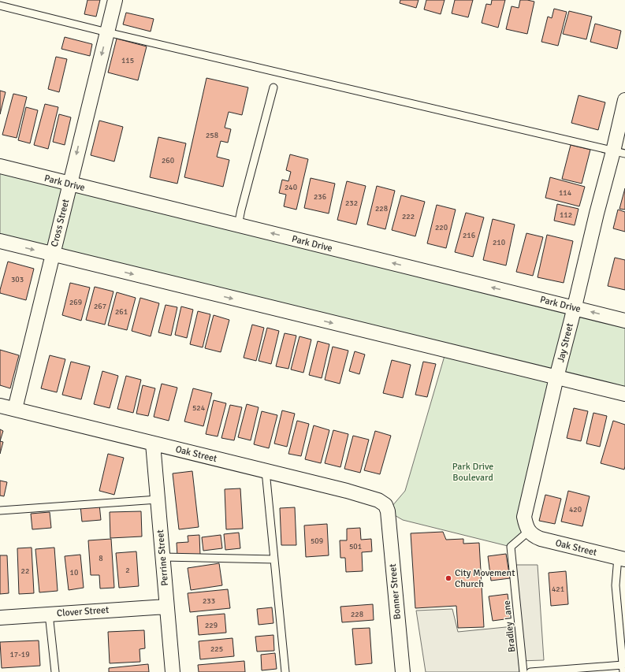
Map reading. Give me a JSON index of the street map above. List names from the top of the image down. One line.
{"streets":{"street":["Park Drive","Cross Street","Jay Street","Oak Street","Perrine Street","Bonner Street","Clover Street"],"lane":["Bradley Lane"]},"crossings":[["Park Drive","Cross Street"],["Park Drive","Jay Street"],["Cross Street","Oak Street"],["Jay Street","Oak Street"],["Jay Street","Bradley Lane"],["Oak Street","Perrine Street"],["Oak Street","Bonner Street"],["Oak Street","Bradley Lane"],["Perrine Street","Clover Street"]],"one_way":["Cross Street"],"parks":["Park Drive Boulevard"],"places":["City Movement Church"],"house_numbers":["115","258","260","240","114","236","232","228","112","222","220","216","210","303","269","267","261","524","420","509","501","8","2","22","10","421","233","228","229","225","17-19"]}
